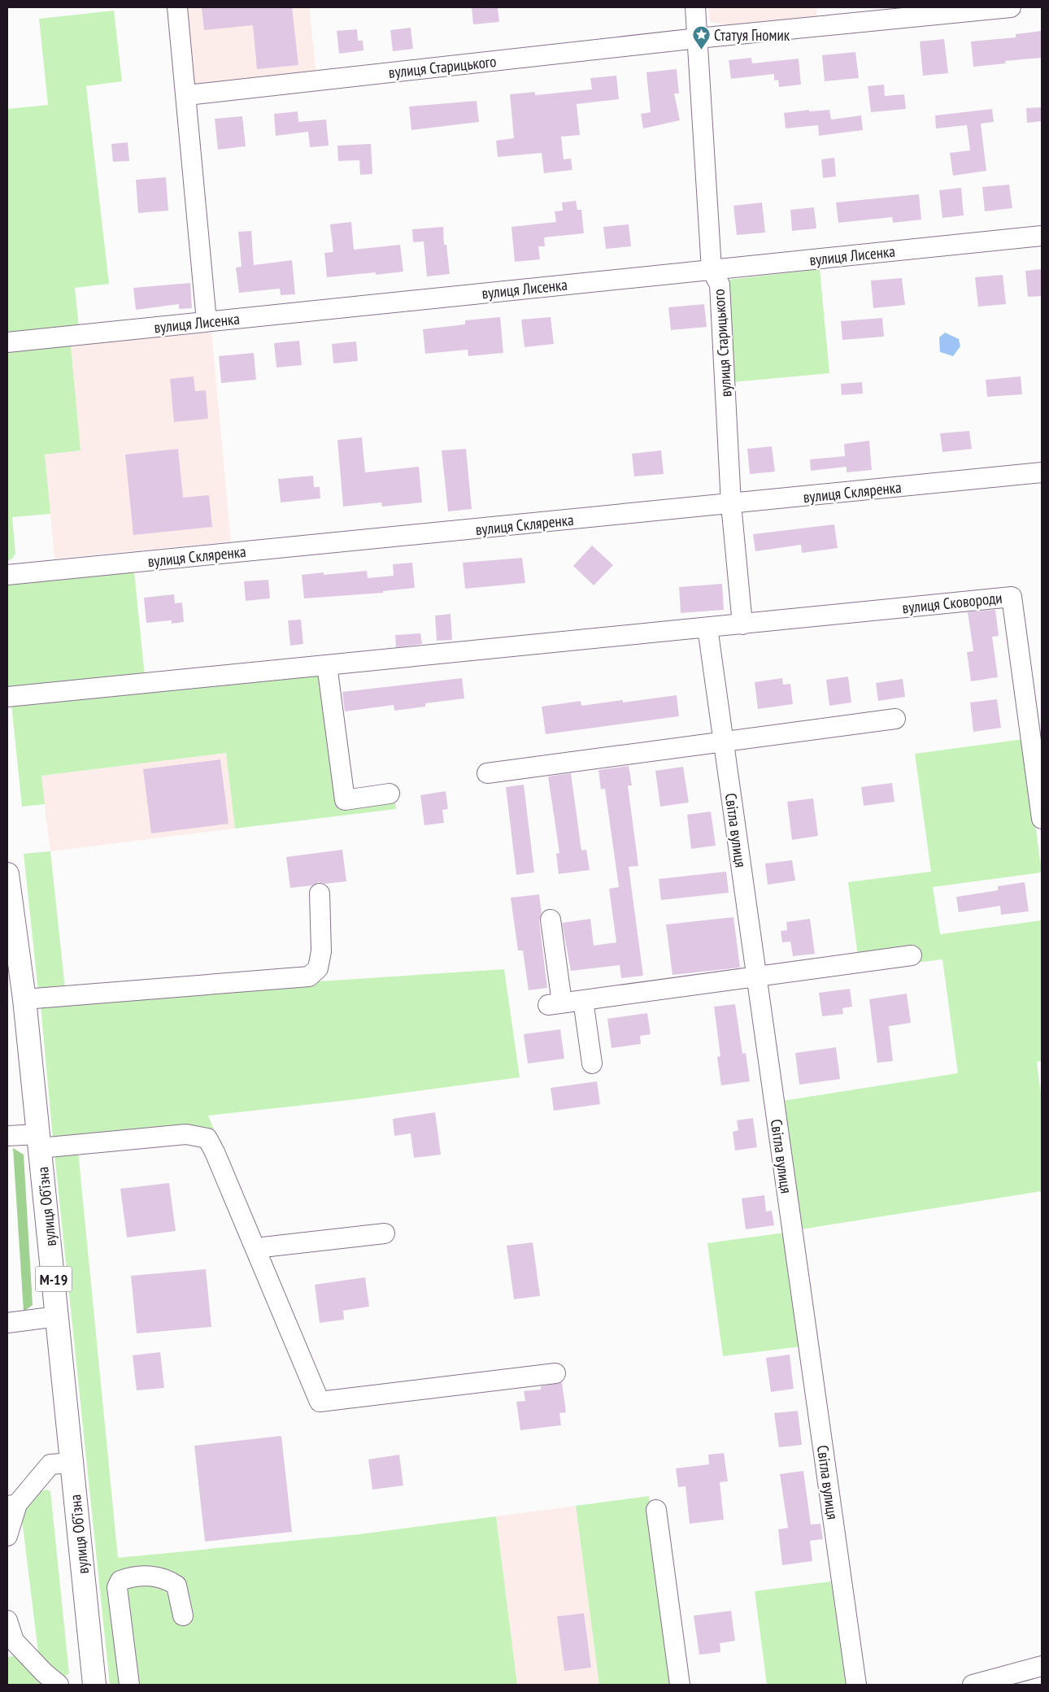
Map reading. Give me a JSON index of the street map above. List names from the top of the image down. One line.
{"streets":{"highway":["вулиця Об’їзна","М-19"],"street":["вулиця Старицького","вулиця Лисенка","вулиця Скляренка","вулиця Сковороди","Світла вулиця"]},"crossings":[["вулиця Старицького","вулиця Лисенка"],["вулиця Старицького","вулиця Скляренка"],["вулиця Старицького","вулиця Сковороди"]],"places":{"place":["Статуя Гномик"]}}
